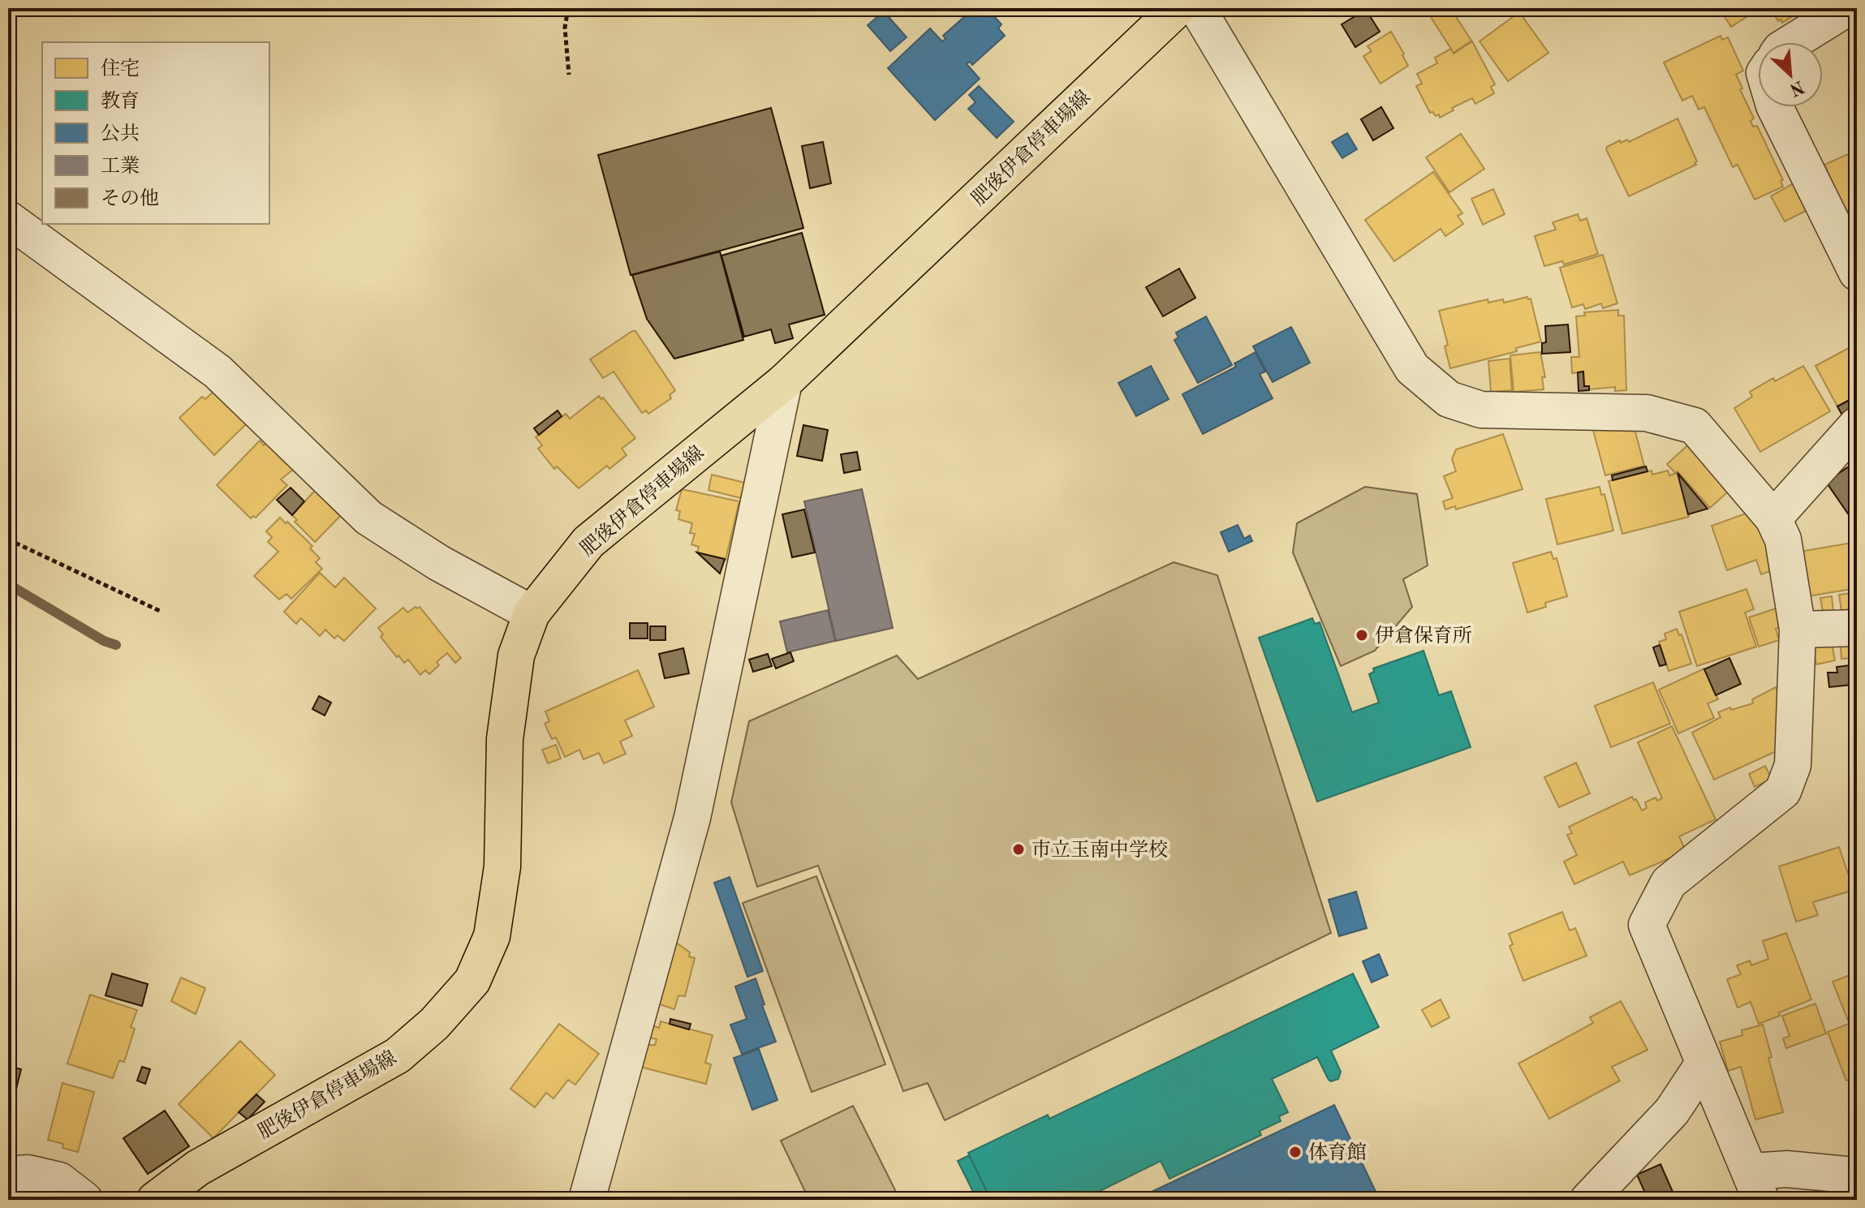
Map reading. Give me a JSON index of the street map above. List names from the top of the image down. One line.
{"streets":{"main road":["肥後伊倉停車場線"]},"places":["伊倉保育所","市立玉南中学校","体育館"],"legend":["住宅","教育","公共","工業","その他"],"north":"bottom right"}
